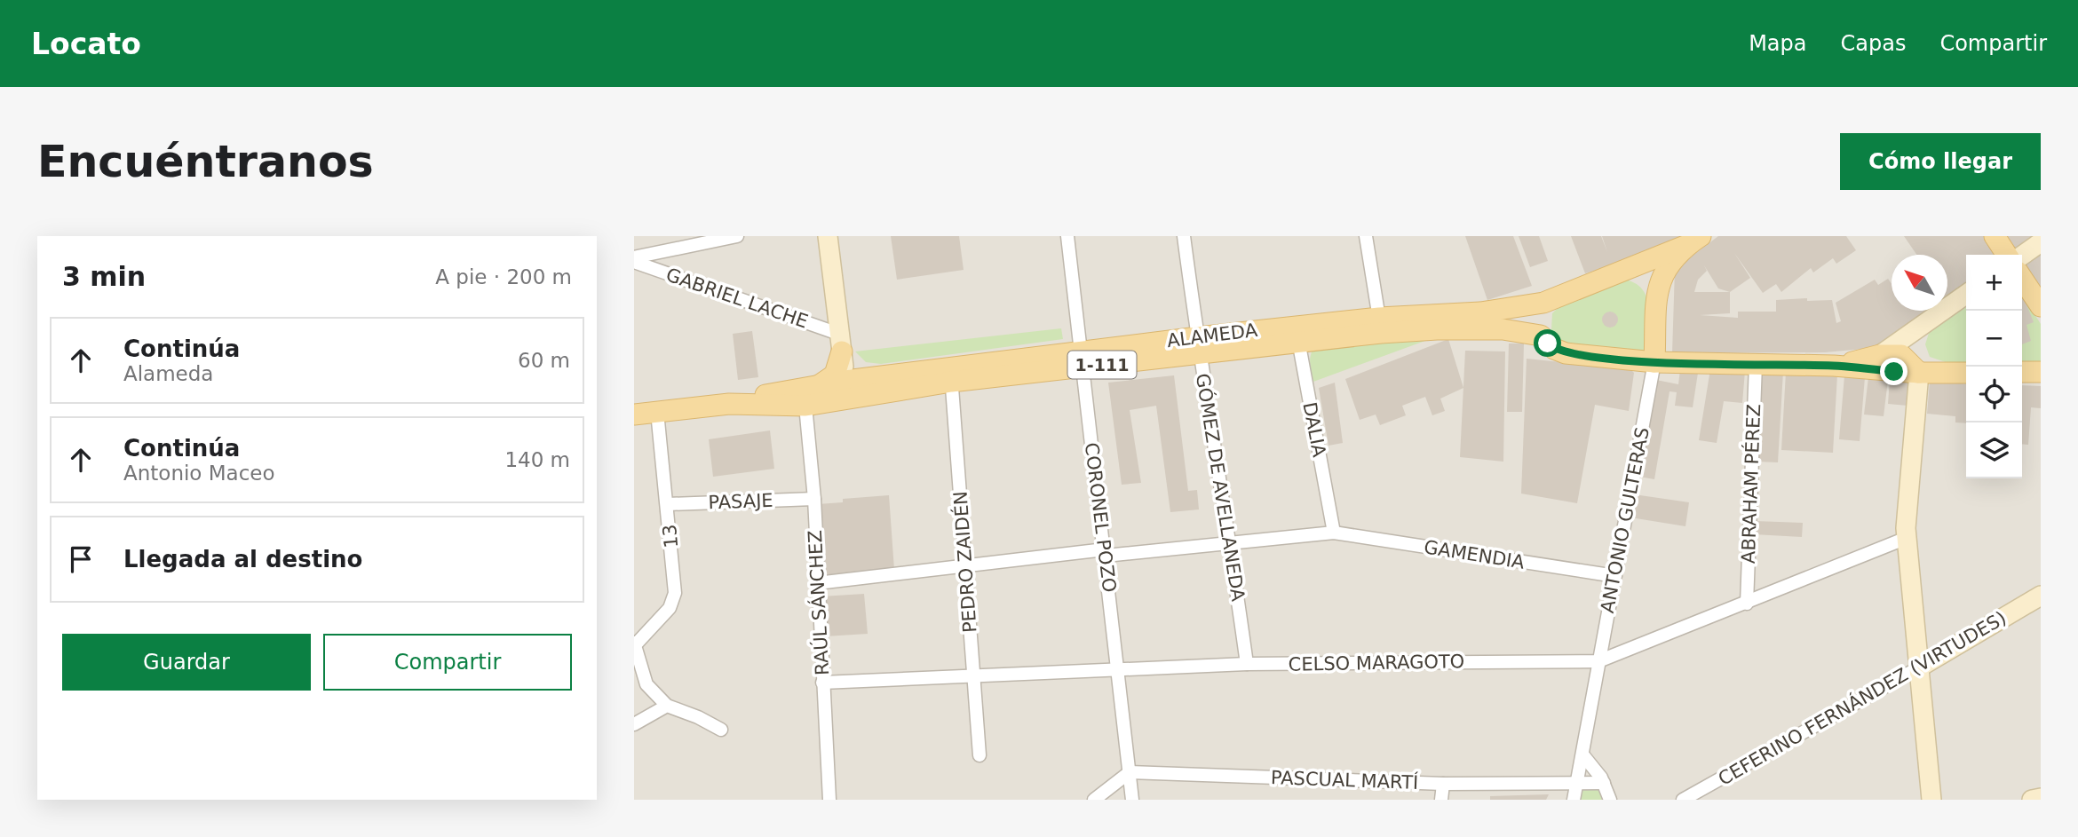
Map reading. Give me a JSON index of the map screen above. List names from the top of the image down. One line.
{"streets":{"main road":["ALAMEDA","1-111","ANTONIO GULTERAS","CEFERINO FERNÁNDEZ (VIRTUDES)"],"street":["GABRIEL LACHE","DALIA","ABRAHAM PÉREZ","GÓMEZ DE AVELLANEDA","PASAJE","CORONEL POZO","13","GAMENDIA","PEDRO ZAIDÉN","RAÚL SÁNCHEZ","CELSO MARAGOTO","PASCUAL MARTÍ"]},"crossings":[["ALAMEDA","DALIA"],["ALAMEDA","ABRAHAM PÉREZ"],["ALAMEDA","GÓMEZ DE AVELLANEDA"],["ALAMEDA","CORONEL POZO"],["ALAMEDA","ANTONIO GULTERAS"],["ALAMEDA","13"],["ALAMEDA","PEDRO ZAIDÉN"],["ALAMEDA","RAÚL SÁNCHEZ"],["DALIA","GAMENDIA"],["ABRAHAM PÉREZ","CELSO MARAGOTO"],["GÓMEZ DE AVELLANEDA","GAMENDIA"],["GÓMEZ DE AVELLANEDA","CELSO MARAGOTO"],["PASAJE","13"],["PASAJE","RAÚL SÁNCHEZ"],["CORONEL POZO","GAMENDIA"],["CORONEL POZO","CELSO MARAGOTO"],["CORONEL POZO","PASCUAL MARTÍ"],["ANTONIO GULTERAS","GAMENDIA"],["ANTONIO GULTERAS","CELSO MARAGOTO"],["ANTONIO GULTERAS","PASCUAL MARTÍ"],["GAMENDIA","PEDRO ZAIDÉN"],["GAMENDIA","RAÚL SÁNCHEZ"],["PEDRO ZAIDÉN","CELSO MARAGOTO"],["RAÚL SÁNCHEZ","CELSO MARAGOTO"]],"north":"top left","page":{"header":"Locato","nav":["Mapa","Capas","Compartir"],"buttons":["Cómo llegar",["Guardar","Compartir"]],"title":"Encuéntranos","heading":["3 min","A pie · 200 m"],"map_buttons":["+","−"],"list":[["Continúa","Alameda","60 m"],["Continúa","Antonio Maceo","140 m"],"Llegada al destino"]}}
